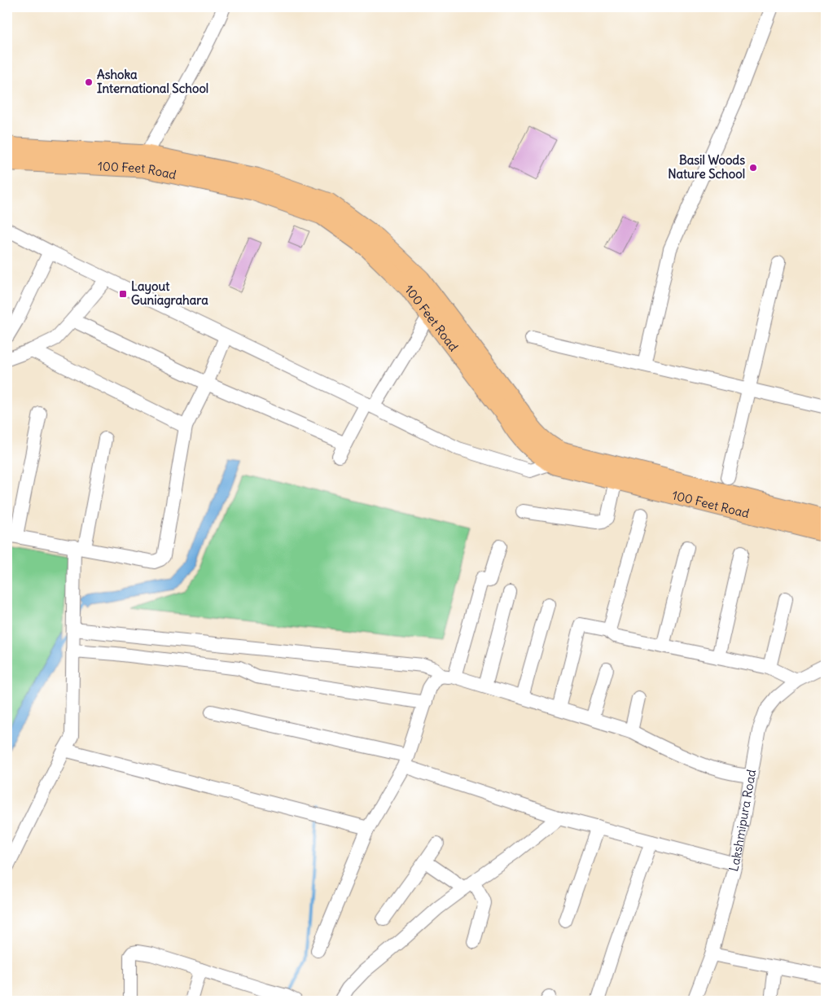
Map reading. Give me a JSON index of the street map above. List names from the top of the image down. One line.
{"streets":{"main road":["100 Feet Road"],"street":["Lakshmipura Road"]},"places":{"other":["Ashoka International School","Basil Woods Nature School"],"transit":["Layout Guniagrahara"]}}
